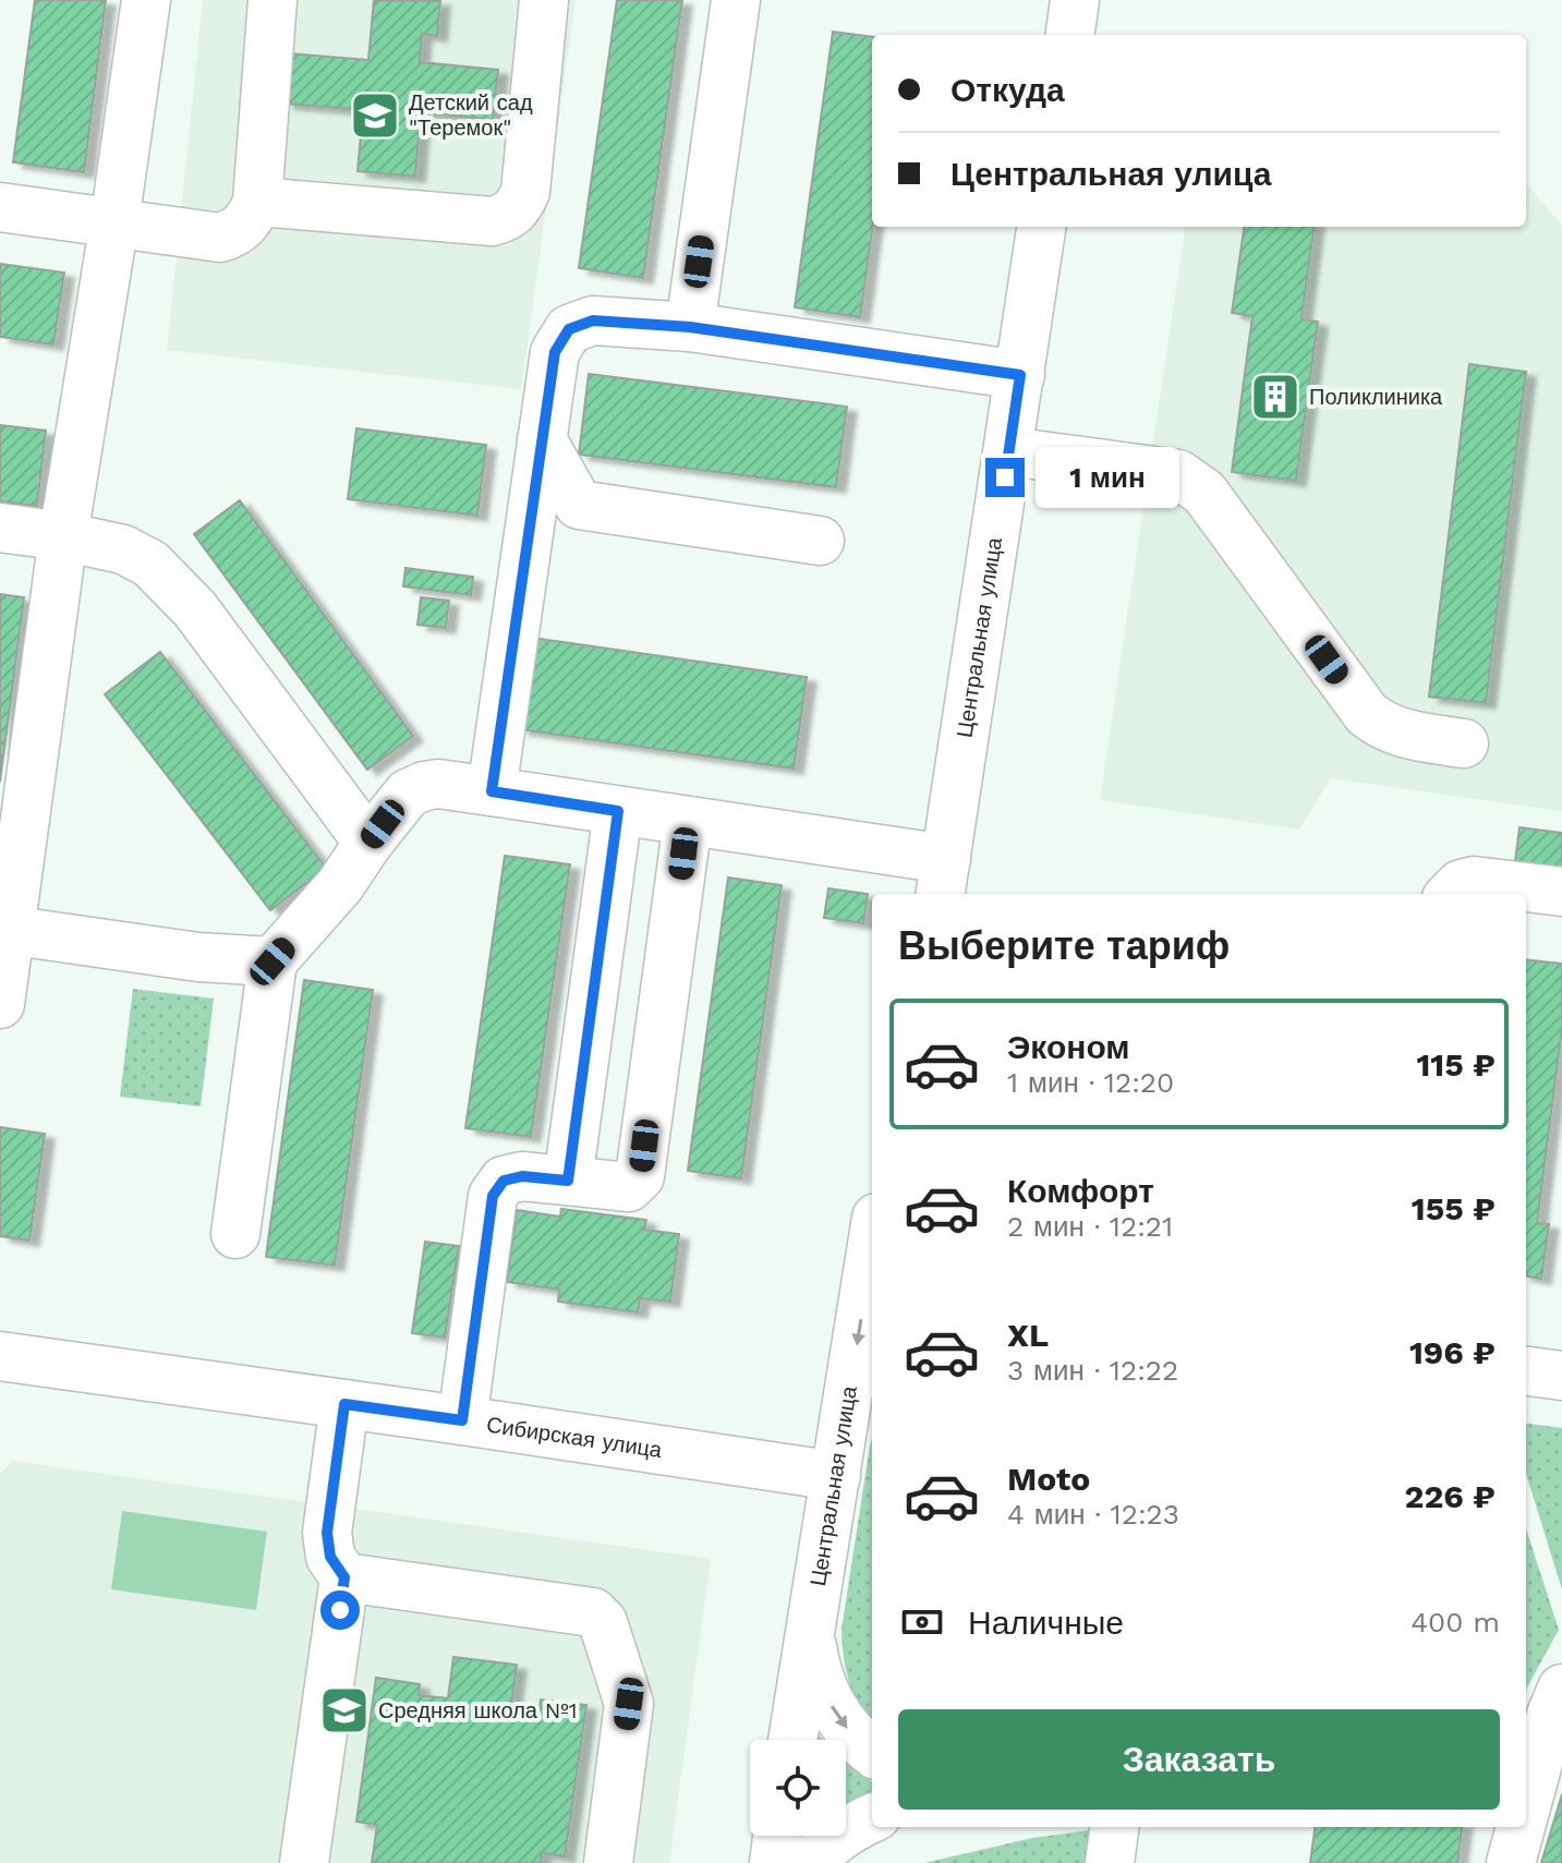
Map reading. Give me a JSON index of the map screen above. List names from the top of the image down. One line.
{"streets":{"street":["Центральная улица","Сибирская улица"]},"crossings":[["Центральная улица","Сибирская улица"]],"places":{"school or university":["Детский сад \"Теремок\"","Средняя школа №1"],"building":["Поликлиника"]},"page":{"banner":["Откуда","Центральная улица"],"bubble":"1 мин","heading":"Выберите тариф","list":[{"name":"Эконом","note":"1 мин · 12:20","value":"115 ₽"},{"name":"Комфорт","note":"2 мин · 12:21","value":"155 ₽"},{"name":"XL","note":"3 мин · 12:22","value":"196 ₽"},{"name":"Moto","note":"4 мин · 12:23","value":"226 ₽"}],"pay":["Наличные","400 m"],"buttons":"Заказать"}}
